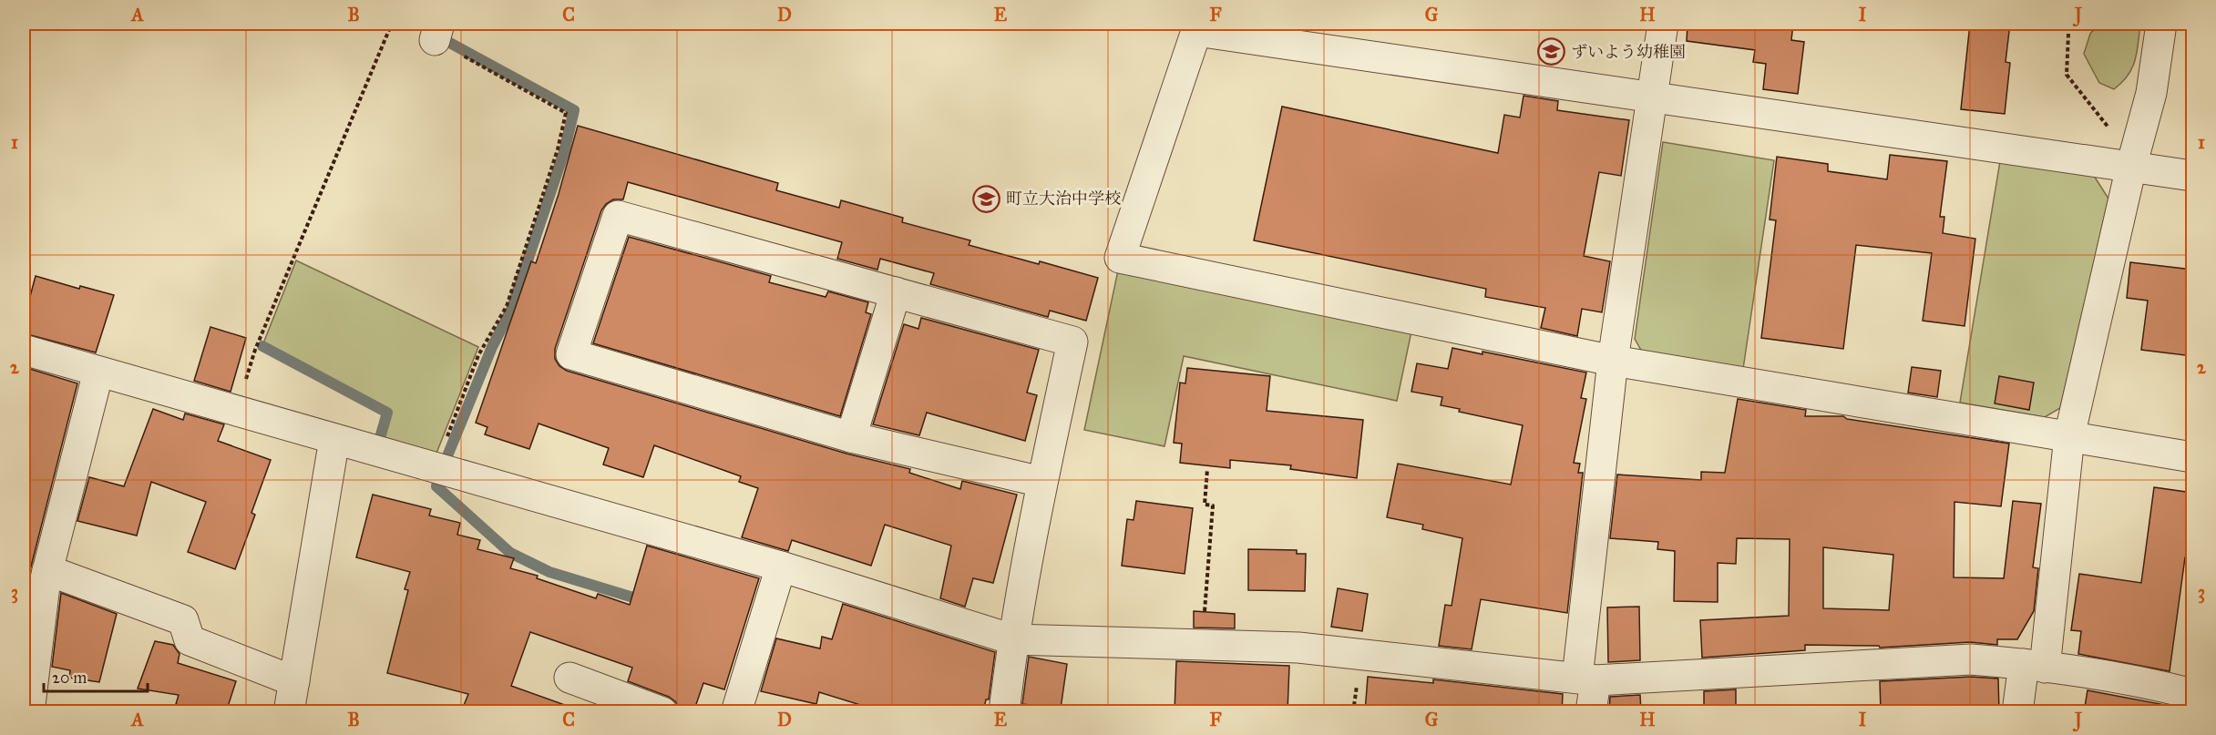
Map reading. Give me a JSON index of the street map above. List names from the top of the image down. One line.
{"places":{"school or university":["ずいよう幼稚園","町立大治中学校"]},"scale_bar":"20 m","grid":{"columns":["A","B","C","D","E","F","G","H","I","J"],"rows":["1","2","3"]}}
